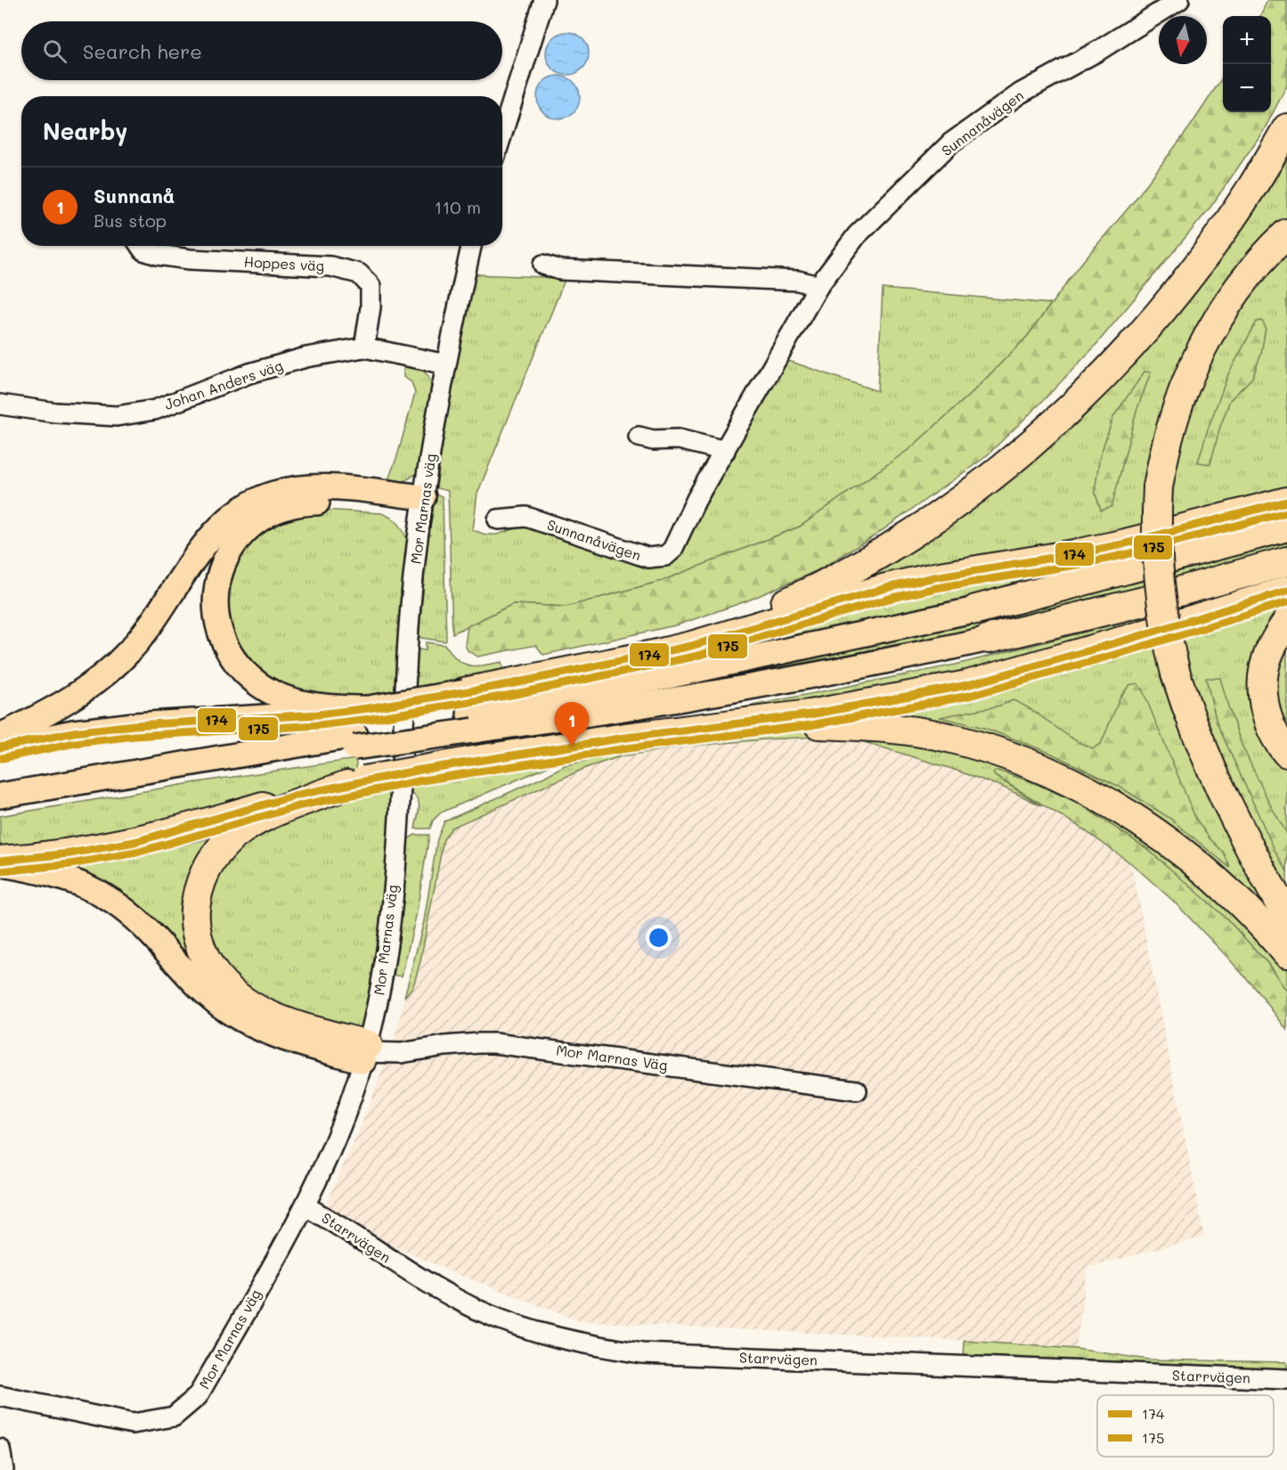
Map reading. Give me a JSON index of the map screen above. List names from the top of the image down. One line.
{"streets":{"street":["Sunnanåvägen","Hoppes väg","Johan Anders väg","Mor Marnas väg","Mor Marnas Väg","Starrvägen"]},"crossings":[["Hoppes väg","Johan Anders väg"],["Johan Anders väg","Mor Marnas väg"],["Mor Marnas väg","Mor Marnas Väg"],["Mor Marnas väg","Starrvägen"]],"lines":["transit line 174","transit line 175"],"legend":["174","175"],"north":"bottom","page":{"map_buttons":["+","−"],"search":"Search here","heading":"Nearby","list":[{"mark":"1","name":"Sunnanå","note":"Bus stop","value":"110 m"}],"pins":"1"}}
